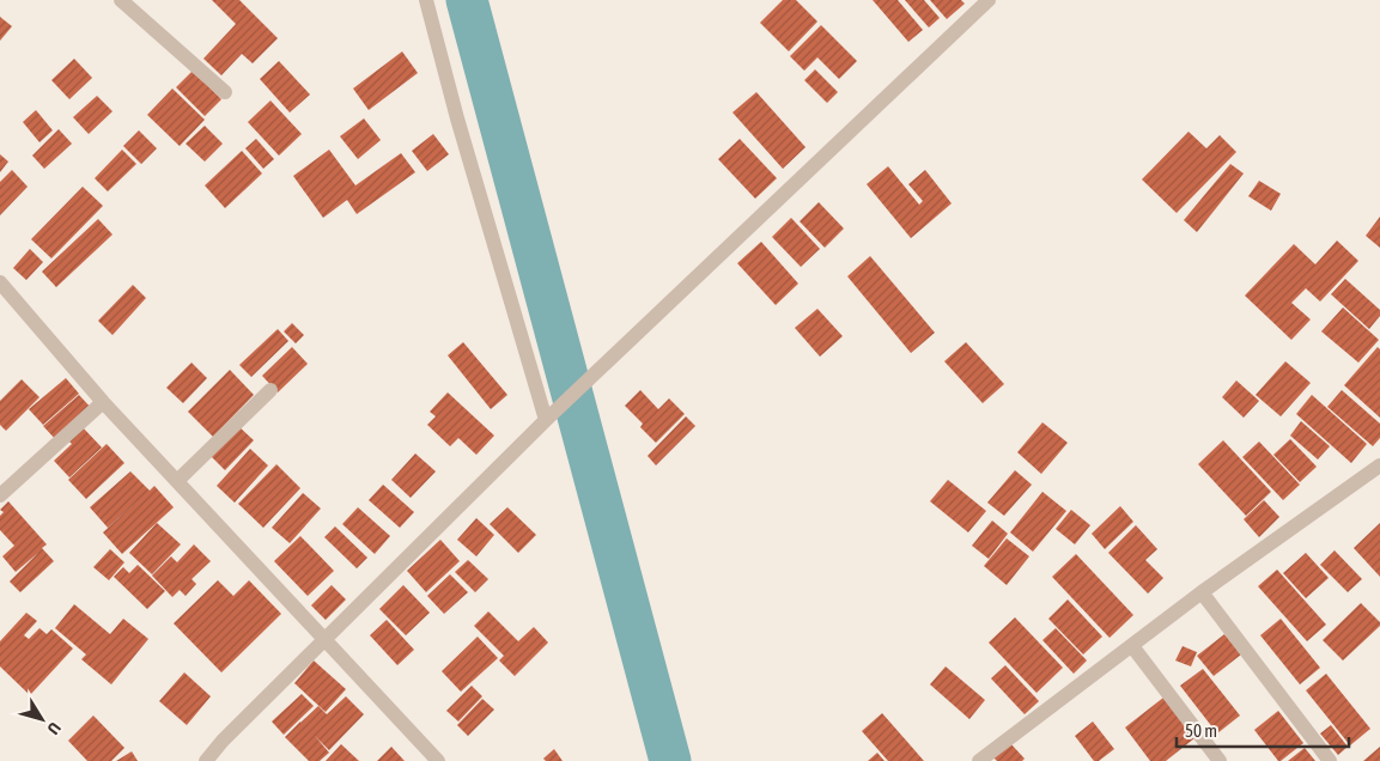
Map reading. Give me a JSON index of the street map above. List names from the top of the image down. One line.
{"scale_bar":"50 m","north":"bottom right"}
